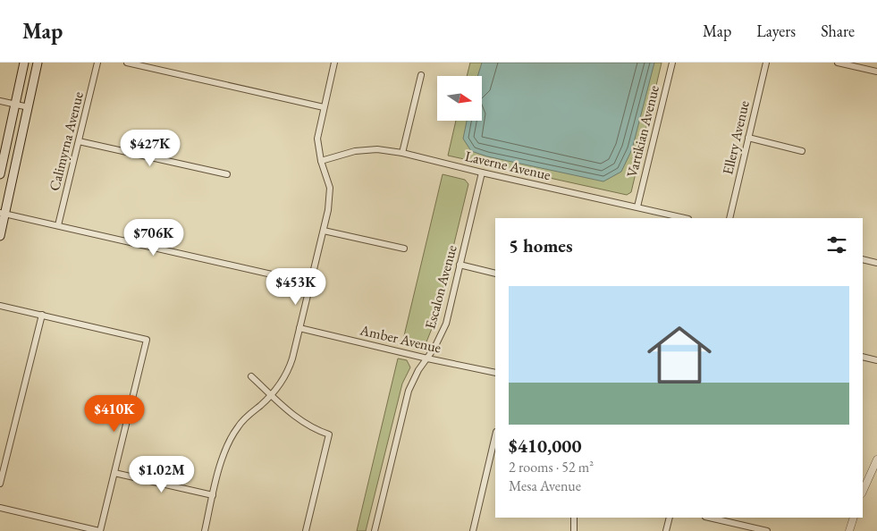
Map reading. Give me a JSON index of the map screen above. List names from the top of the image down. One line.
{"streets":{"street":["Vartikian Avenue","Ellery Avenue","Calimyrna Avenue","Laverne Avenue","Escalon Avenue","Amber Avenue"]},"crossings":[["Vartikian Avenue","Laverne Avenue"],["Laverne Avenue","Escalon Avenue"],["Escalon Avenue","Amber Avenue"]],"north":"right","page":{"header":"Map","nav":["Map","Layers","Share"],"price":["$427K","$706K","$453K","$410K","$1.02M"],"heading":"5 homes","list":[{"name":"$410,000","note":"2 rooms · 52 m² · Mesa Avenue"}]}}
